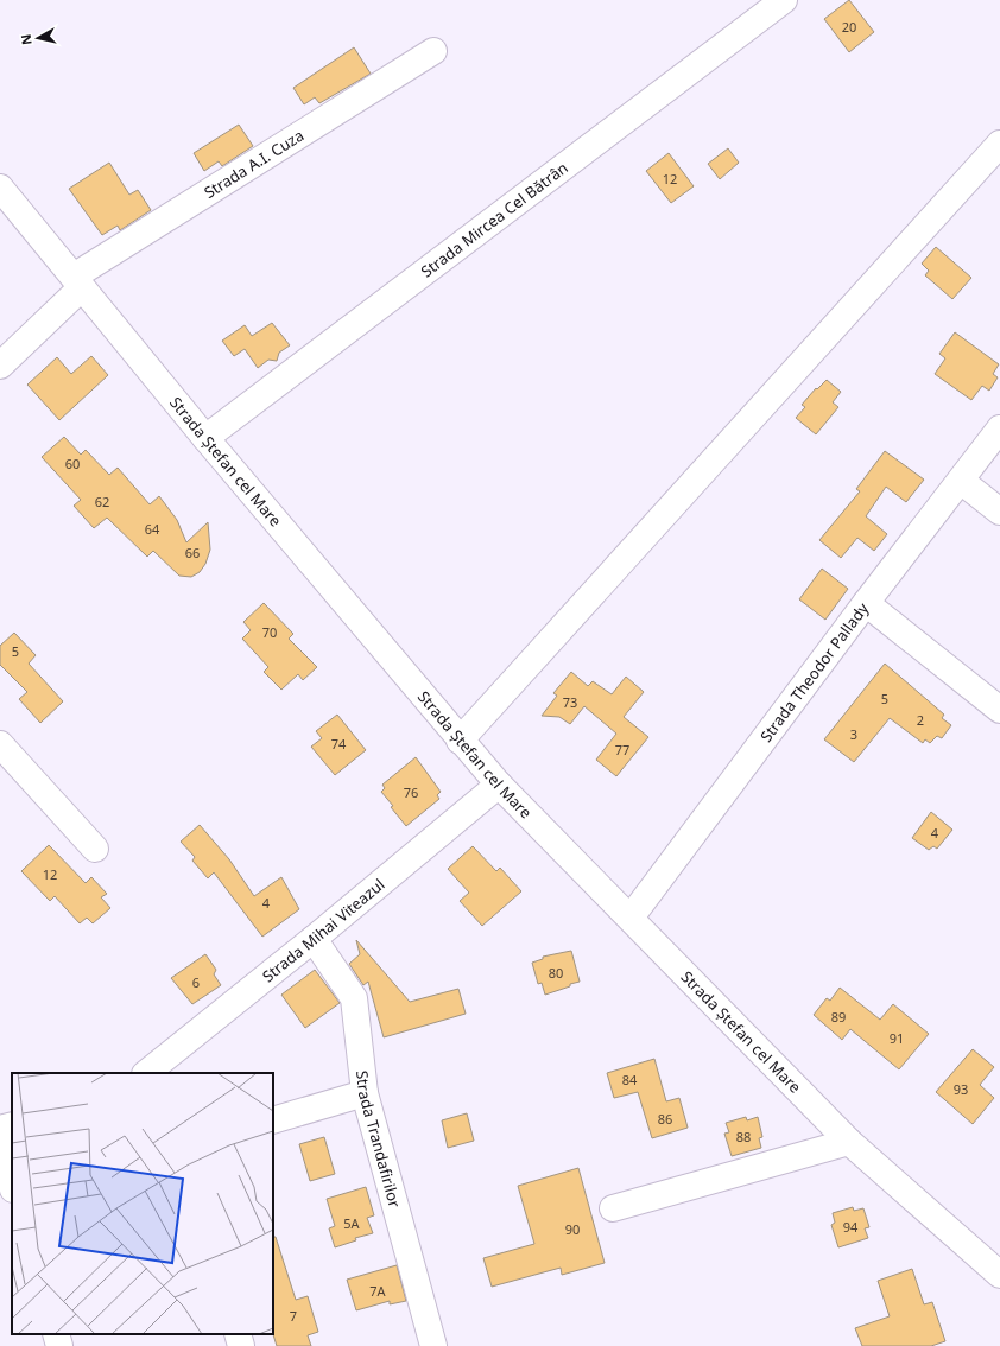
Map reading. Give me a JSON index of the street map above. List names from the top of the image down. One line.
{"streets":{"street":["Strada A.I. Cuza","Strada Mircea Cel Bătrân","Strada Ștefan cel Mare","Strada Theodor Pallady","Strada Mihai Viteazul","Strada Trandafirilor"]},"crossings":[["Strada A.I. Cuza","Strada Ștefan cel Mare"],["Strada Mircea Cel Bătrân","Strada Ștefan cel Mare"],["Strada Ștefan cel Mare","Strada Theodor Pallady"],["Strada Ștefan cel Mare","Strada Mihai Viteazul"],["Strada Mihai Viteazul","Strada Trandafirilor"]],"house_numbers":["20","12","60","62","64","66","70","5","5","73","2","3","74","77","76","4","12","4","80","6","89","91","84","93","86","88","5A","94","90","7A","7"],"north":"left"}
